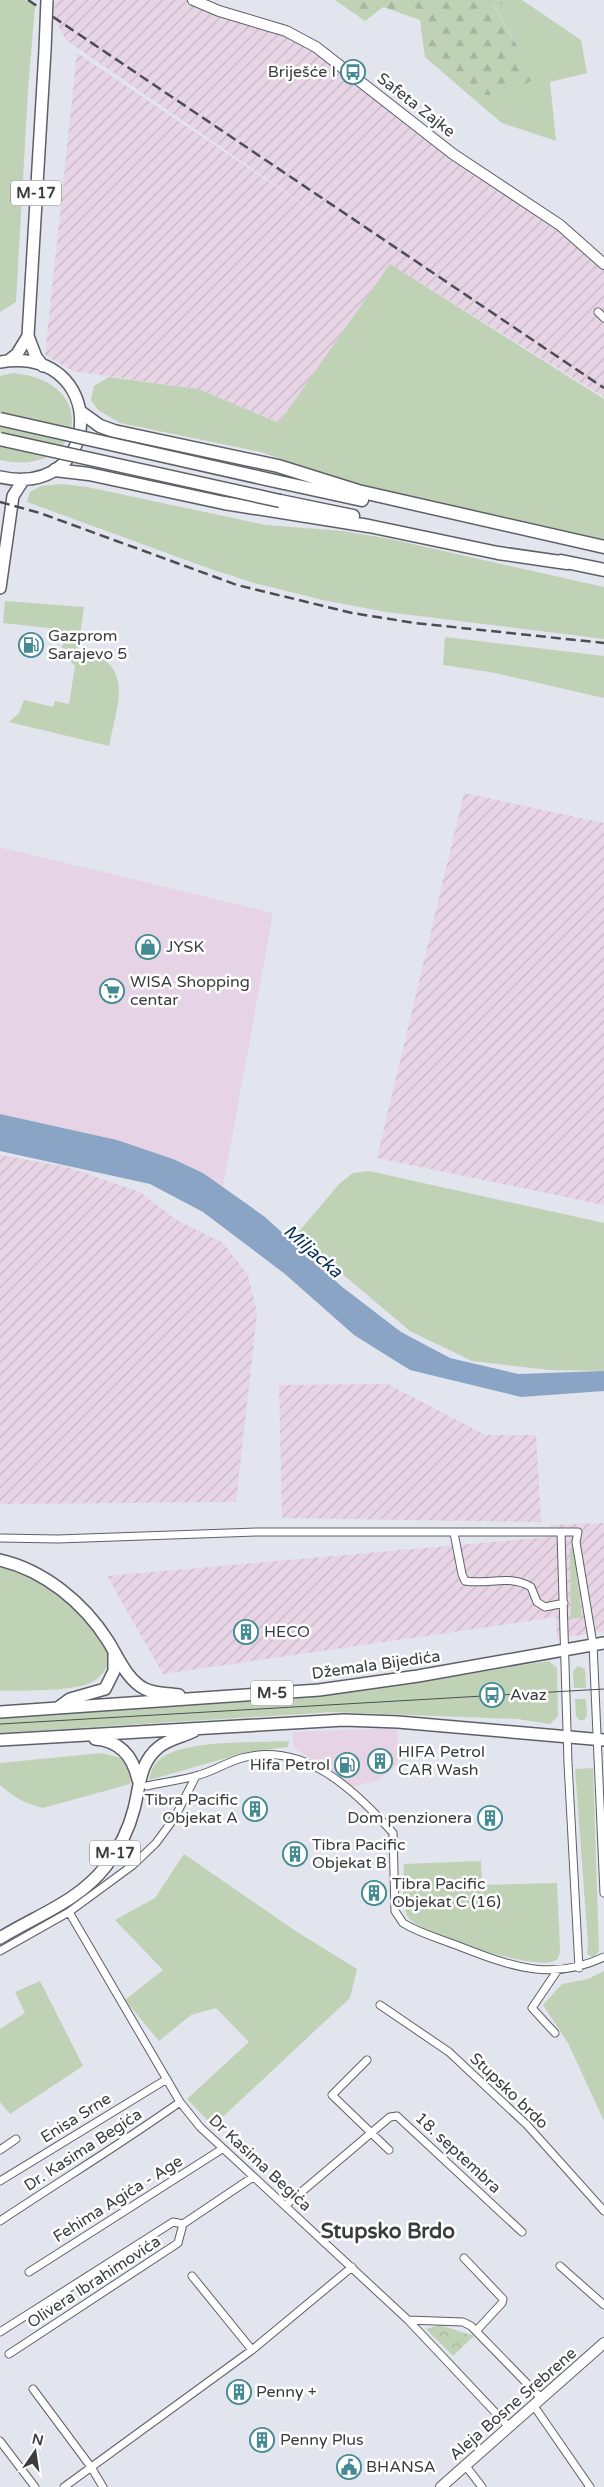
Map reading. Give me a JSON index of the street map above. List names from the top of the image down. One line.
{"streets":{"main road":["Safeta Zajke","M-17","Džemala Bijedića","M-5","Aleja Bosne Srebrene"],"street":["Stupsko brdo","Enisa Srne","Dr. Kasima Begića","18. septembra","Dr Kasima Begića","Fehima Agića - Age","Olivera Ibrahimovića"]},"crossings":[["M-17","M-5"],["M-17","Dr Kasima Begića"],["Enisa Srne","Dr Kasima Begića"],["Dr. Kasima Begića","Dr Kasima Begića"],["18. septembra","Dr Kasima Begića"],["Dr Kasima Begića","Fehima Agića - Age"],["Dr Kasima Begića","Olivera Ibrahimovića"],["Dr Kasima Begića","Aleja Bosne Srebrene"]],"districts":["Stupsko Brdo"],"water":["Miljacka"],"places":{"bus stop":["Briješće I","Avaz"],"fuel station":["Gazprom Sarajevo 5","Hifa Petrol"],"shop":["JYSK"],"supermarket":["WISA Shopping centar"],"building":["HECO","HIFA Petrol CAR Wash","Tibra Pacific Objekat A","Dom penzionera","Tibra Pacific Objekat B","Tibra Pacific Objekat C (16)","Penny +","Penny Plus"],"public building":["BHANSA"]},"north":"top"}
